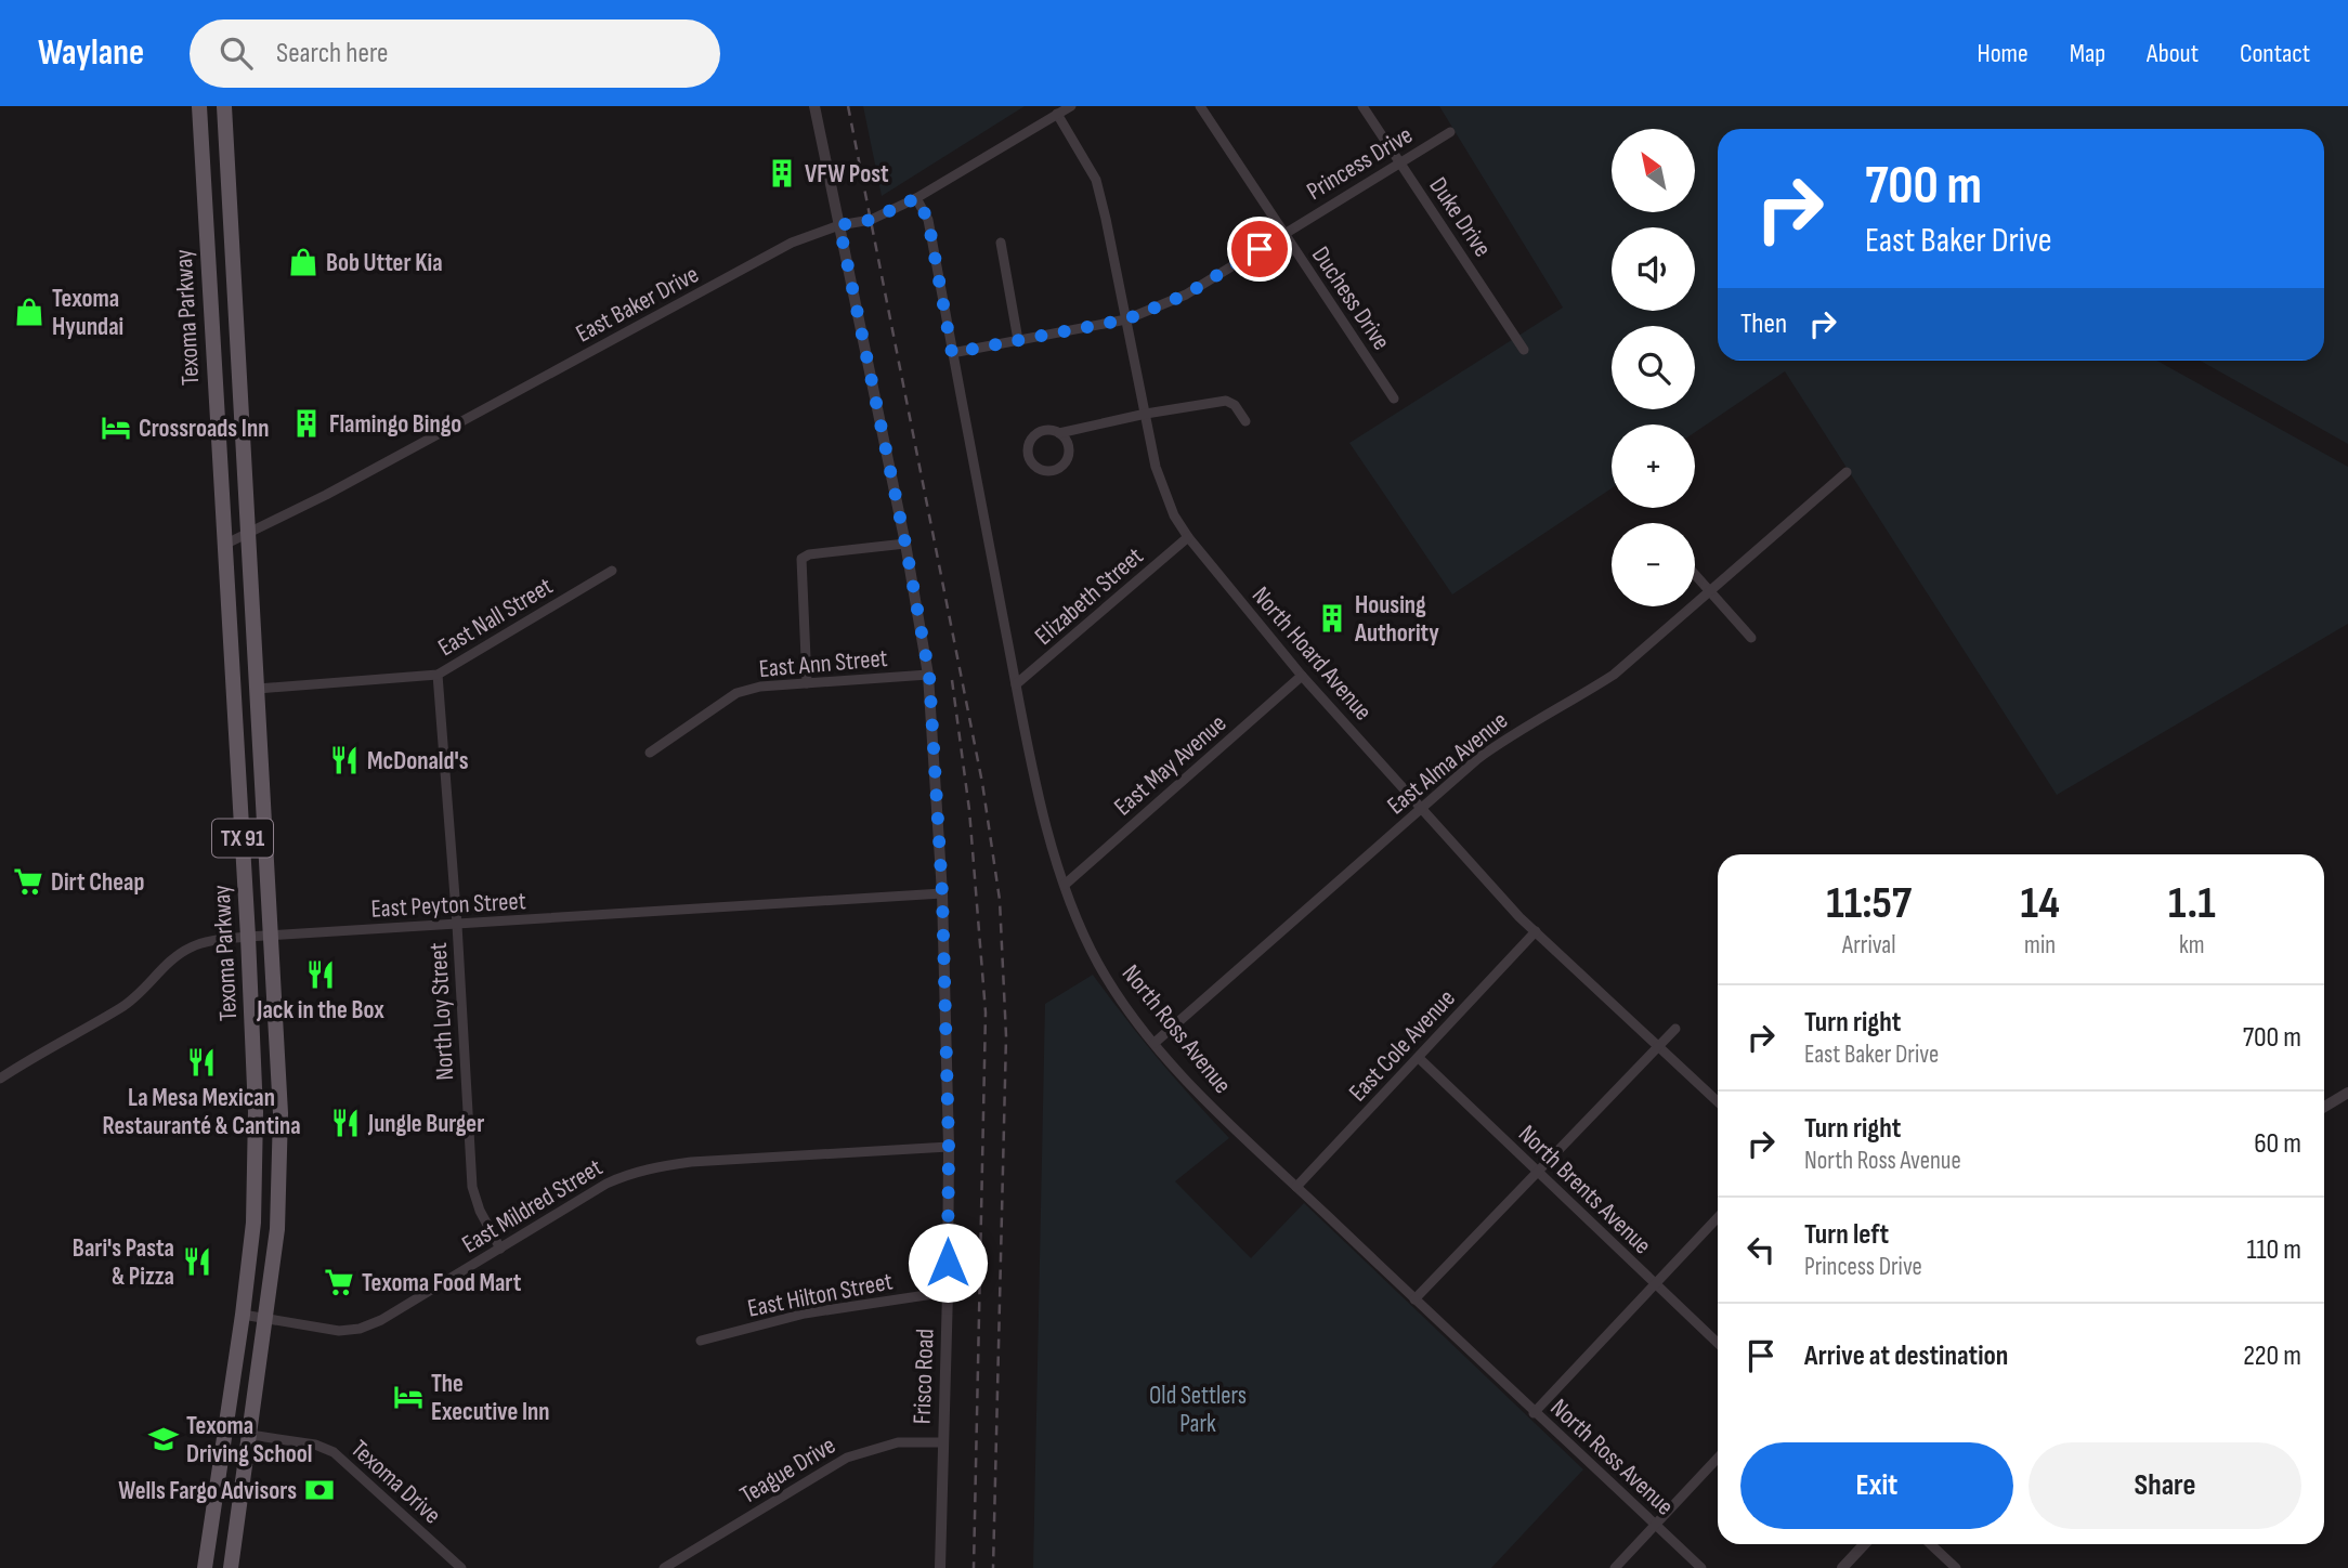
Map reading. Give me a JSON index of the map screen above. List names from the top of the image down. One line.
{"streets":{"main road":["Texoma Parkway","TX 91"],"street":["Princess Drive","Duke Drive","Duchess Drive","East Baker Drive","Elizabeth Street","East Nall Street","North Hoard Avenue","East Ann Street","East Alma Avenue","East May Avenue","East Peyton Street","North Loy Street","North Ross Avenue","East Cole Avenue","North Brents Avenue","East Mildred Street","East Hilton Street","Frisco Road","Teague Drive","Texoma Drive"]},"crossings":[["Princess Drive","Duke Drive"],["Princess Drive","Duchess Drive"],["Princess Drive","North Hoard Avenue"],["Princess Drive","North Ross Avenue"],["East Baker Drive","Texoma Parkway"],["East Baker Drive","North Hoard Avenue"],["East Baker Drive","North Ross Avenue"],["East Baker Drive","Frisco Road"],["Texoma Parkway","East Nall Street"],["Texoma Parkway","East Peyton Street"],["Texoma Parkway","East Mildred Street"],["Texoma Parkway","Texoma Drive"],["Elizabeth Street","North Hoard Avenue"],["Elizabeth Street","North Ross Avenue"],["East Nall Street","North Loy Street"],["North Hoard Avenue","East Alma Avenue"],["North Hoard Avenue","East May Avenue"],["North Hoard Avenue","East Cole Avenue"],["East Ann Street","Frisco Road"],["East Alma Avenue","North Ross Avenue"],["East May Avenue","North Ross Avenue"],["East Peyton Street","North Loy Street"],["East Peyton Street","Frisco Road"],["North Loy Street","East Mildred Street"],["North Ross Avenue","East Cole Avenue"],["East Cole Avenue","North Brents Avenue"],["East Mildred Street","Frisco Road"],["East Hilton Street","Frisco Road"],["Frisco Road","Teague Drive"]],"parks":["Old Settlers Park"],"places":{"building":["VFW Post","Flamingo Bingo","Housing Authority"],"shop":["Bob Utter Kia","Texoma Hyundai"],"hotel":["Crossroads Inn","The Executive Inn"],"restaurant":["McDonald's","Jack in the Box","La Mesa Mexican Restauranté & Cantina","Jungle Burger","Bari's Pasta & Pizza"],"supermarket":["Dirt Cheap","Texoma Food Mart"],"school or university":["Texoma Driving School"],"bank":["Wells Fargo Advisors"]},"north":"top left","page":{"header":"Waylane","search":"Search here","nav":["Home","Map","About","Contact"],"map_buttons":["+","−"],"turn":["700 m","East Baker Drive"],"then":"Then","eta":["11:57","Arrival","14","min","1.1","km"],"list":[{"name":"Turn right","note":"East Baker Drive","value":"700 m"},{"name":"Turn right","note":"North Ross Avenue","value":"60 m"},{"name":"Turn left","note":"Princess Drive","value":"110 m"},{"name":"Arrive at destination","value":"220 m"}],"buttons":["Exit","Share"]}}
